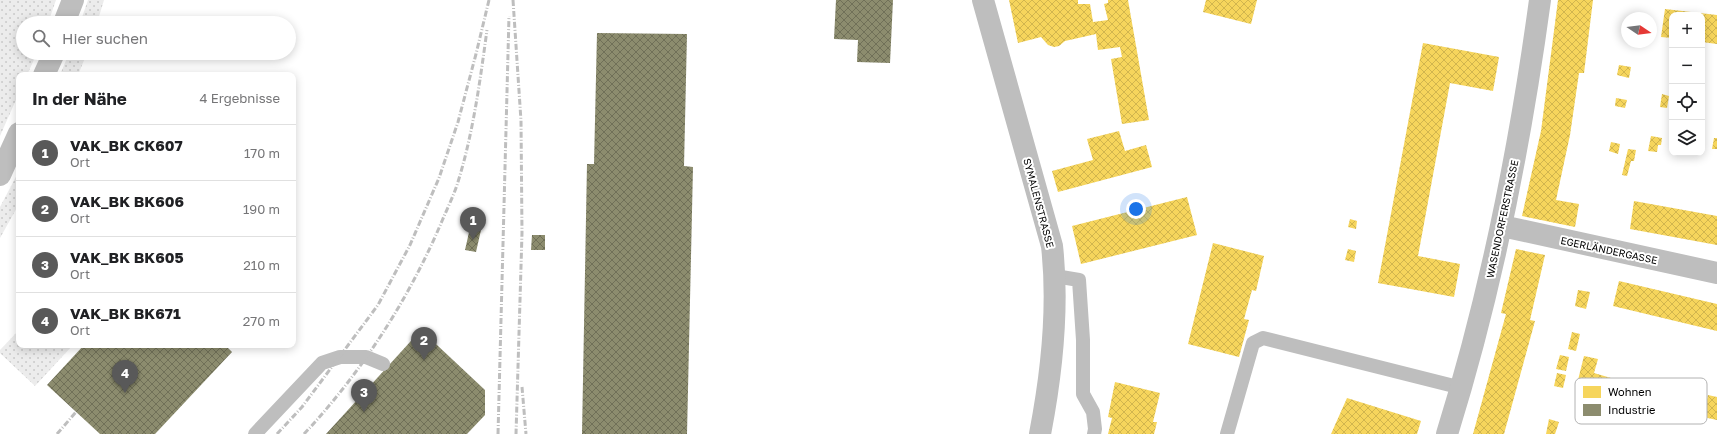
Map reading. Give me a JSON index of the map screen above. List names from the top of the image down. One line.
{"streets":{"street":["SYMALENSTRASSE","WASENDORFERSTRASSE","EGERLÄNDERGASSE"]},"crossings":[["WASENDORFERSTRASSE","EGERLÄNDERGASSE"]],"legend":["Wohnen","Industrie"],"north":"right","page":{"map_buttons":["+","−"],"search":"Hier suchen","heading":["In der Nähe","4 Ergebnisse"],"list":[{"mark":"1","name":"VAK_BK CK607","note":"Ort","value":"170 m"},{"mark":"2","name":"VAK_BK BK606","note":"Ort","value":"190 m"},{"mark":"3","name":"VAK_BK BK605","note":"Ort","value":"210 m"},{"mark":"4","name":"VAK_BK BK671","note":"Ort","value":"270 m"}],"pins":["1","2","4","3"]}}
